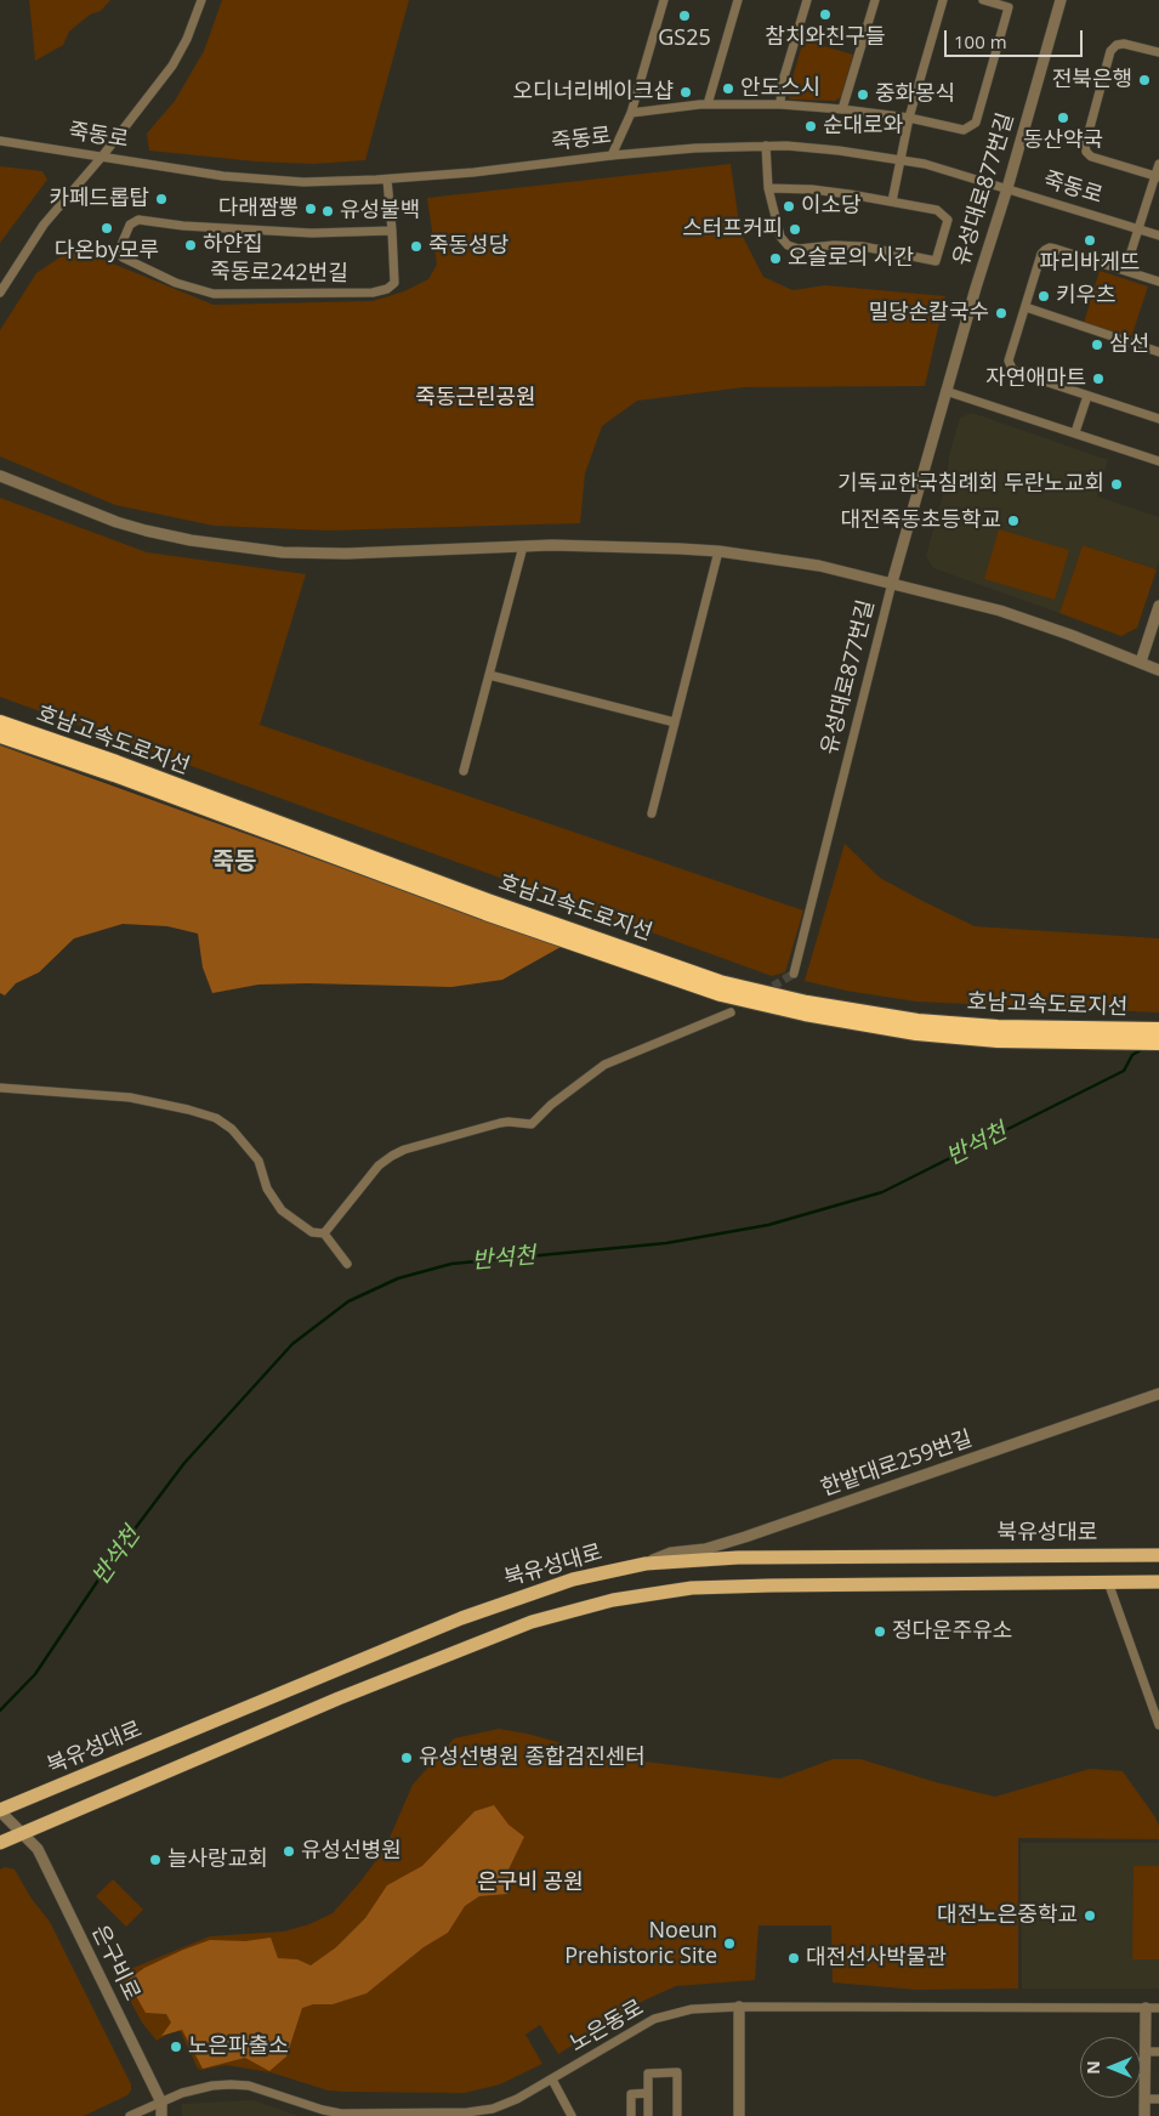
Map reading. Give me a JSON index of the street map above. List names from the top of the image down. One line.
{"streets":{"highway":["호남고속도로지선"],"main road":["북유성대로"],"street":["죽동로","유성대로877번길","죽동로242번길","한밭대로259번길","은구비로","노은동로"]},"crossings":[["죽동로","유성대로877번길"],["죽동로","죽동로242번길"],["한밭대로259번길","북유성대로"],["북유성대로","은구비로"],["은구비로","노은동로"]],"districts":["죽동"],"water":["반석천"],"parks":["죽동근린공원","은구비 공원"],"places":["참치와친구들","GS25","전북은행","안도스시","오디너리베이크샵","중화몽식","동산약국","순대로와","카페드롭탑","이소당","다래짬뽕","유성불백","다온by모루","스터프커피","파리바게뜨","하얀집","죽동성당","오슬로의 시간","키우츠","밀당손칼국수","삼선","자연애마트","기독교한국침례회 두란노교회","대전죽동초등학교","정다운주유소","유성선병원 종합검진센터","유성선병원","늘사랑교회","대전노은중학교","Noeun Prehistoric Site","대전선사박물관","노은파출소"],"scale_bar":"100 m","north":"left"}
